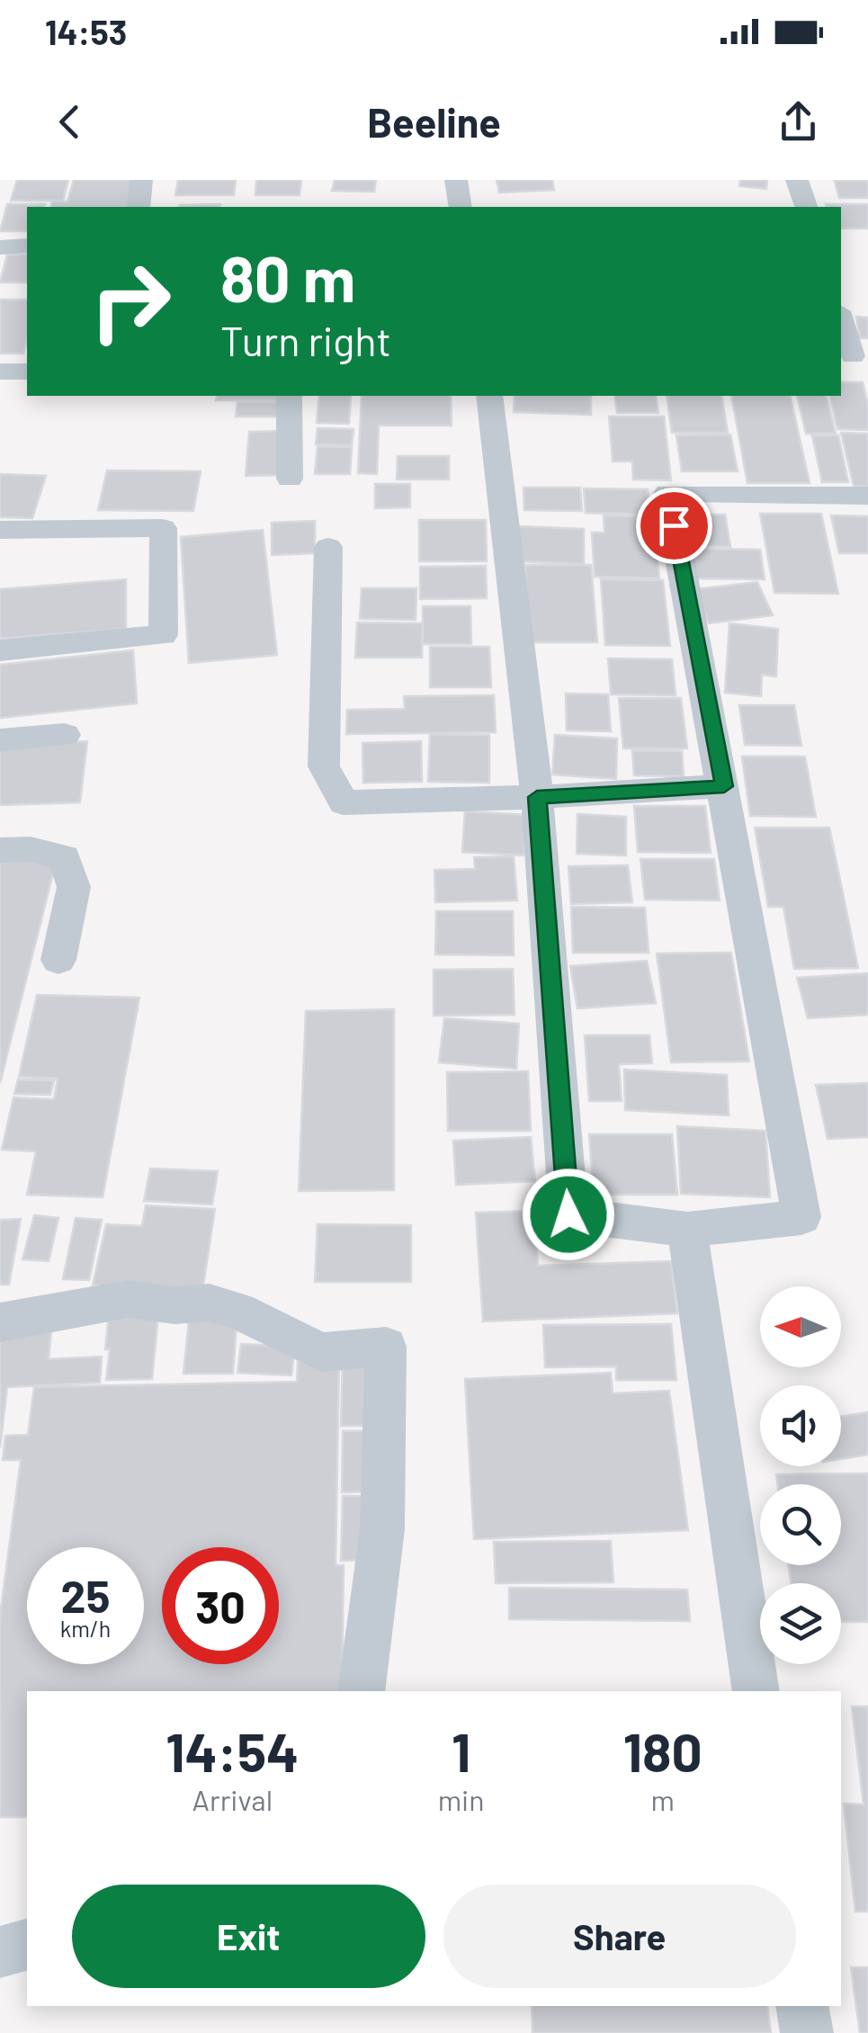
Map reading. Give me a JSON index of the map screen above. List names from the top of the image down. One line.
{"north":"left","page":{"status":"14:53","header":"Beeline","turn":["80 m","Turn right"],"speed":"25 km/h","limit":"30","eta":["14:54","Arrival","1","min","180","m"],"buttons":["Exit","Share"]}}
